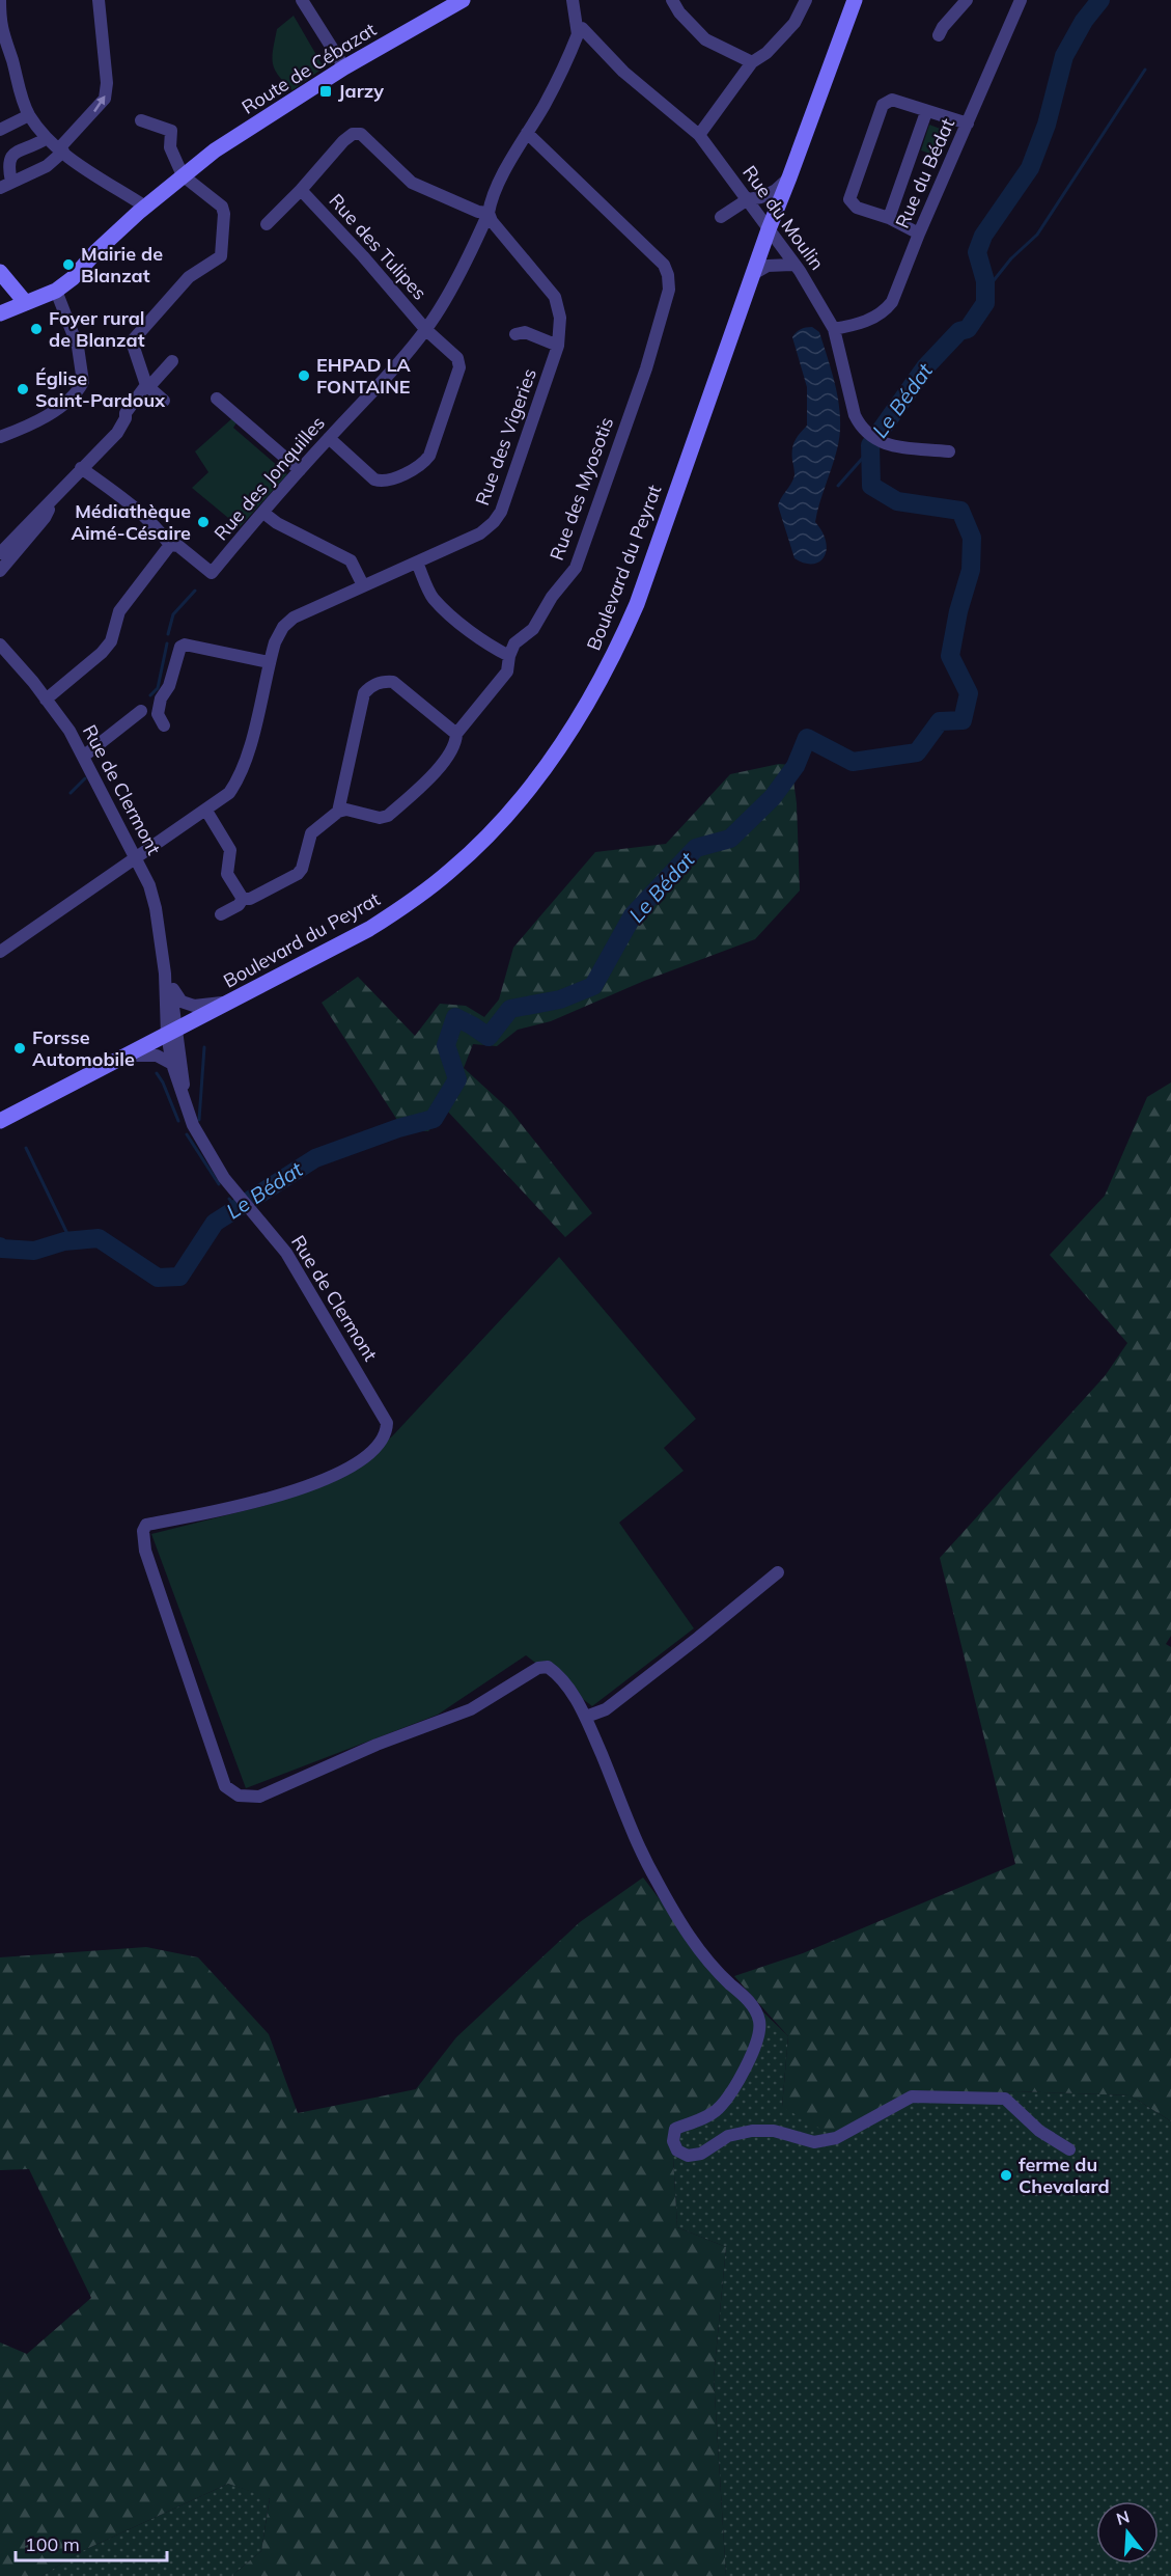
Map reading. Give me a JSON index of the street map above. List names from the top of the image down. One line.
{"streets":{"main road":["Route de Cébazat","Boulevard du Peyrat"],"street":["Rue du Bédat","Rue du Moulin","Rue des Tulipes","Rue des Vigeries","Rue des Jonquilles","Rue des Myosotis","Rue de Clermont"]},"crossings":[["Rue du Bédat","Rue du Moulin"],["Rue du Moulin","Boulevard du Peyrat"],["Rue des Tulipes","Rue des Vigeries"],["Rue des Tulipes","Rue des Jonquilles"],["Rue des Vigeries","Rue des Jonquilles"],["Rue des Vigeries","Rue de Clermont"],["Boulevard du Peyrat","Rue de Clermont"]],"water":["Le Bédat"],"places":{"transit":["Jarzy"],"other":["Mairie de Blanzat","Foyer rural de Blanzat","EHPAD LA FONTAINE","Église Saint-Pardoux","Médiathèque Aimé-Césaire","Forsse Automobile","ferme du Chevalard"]},"scale_bar":"100 m","north":"top"}
